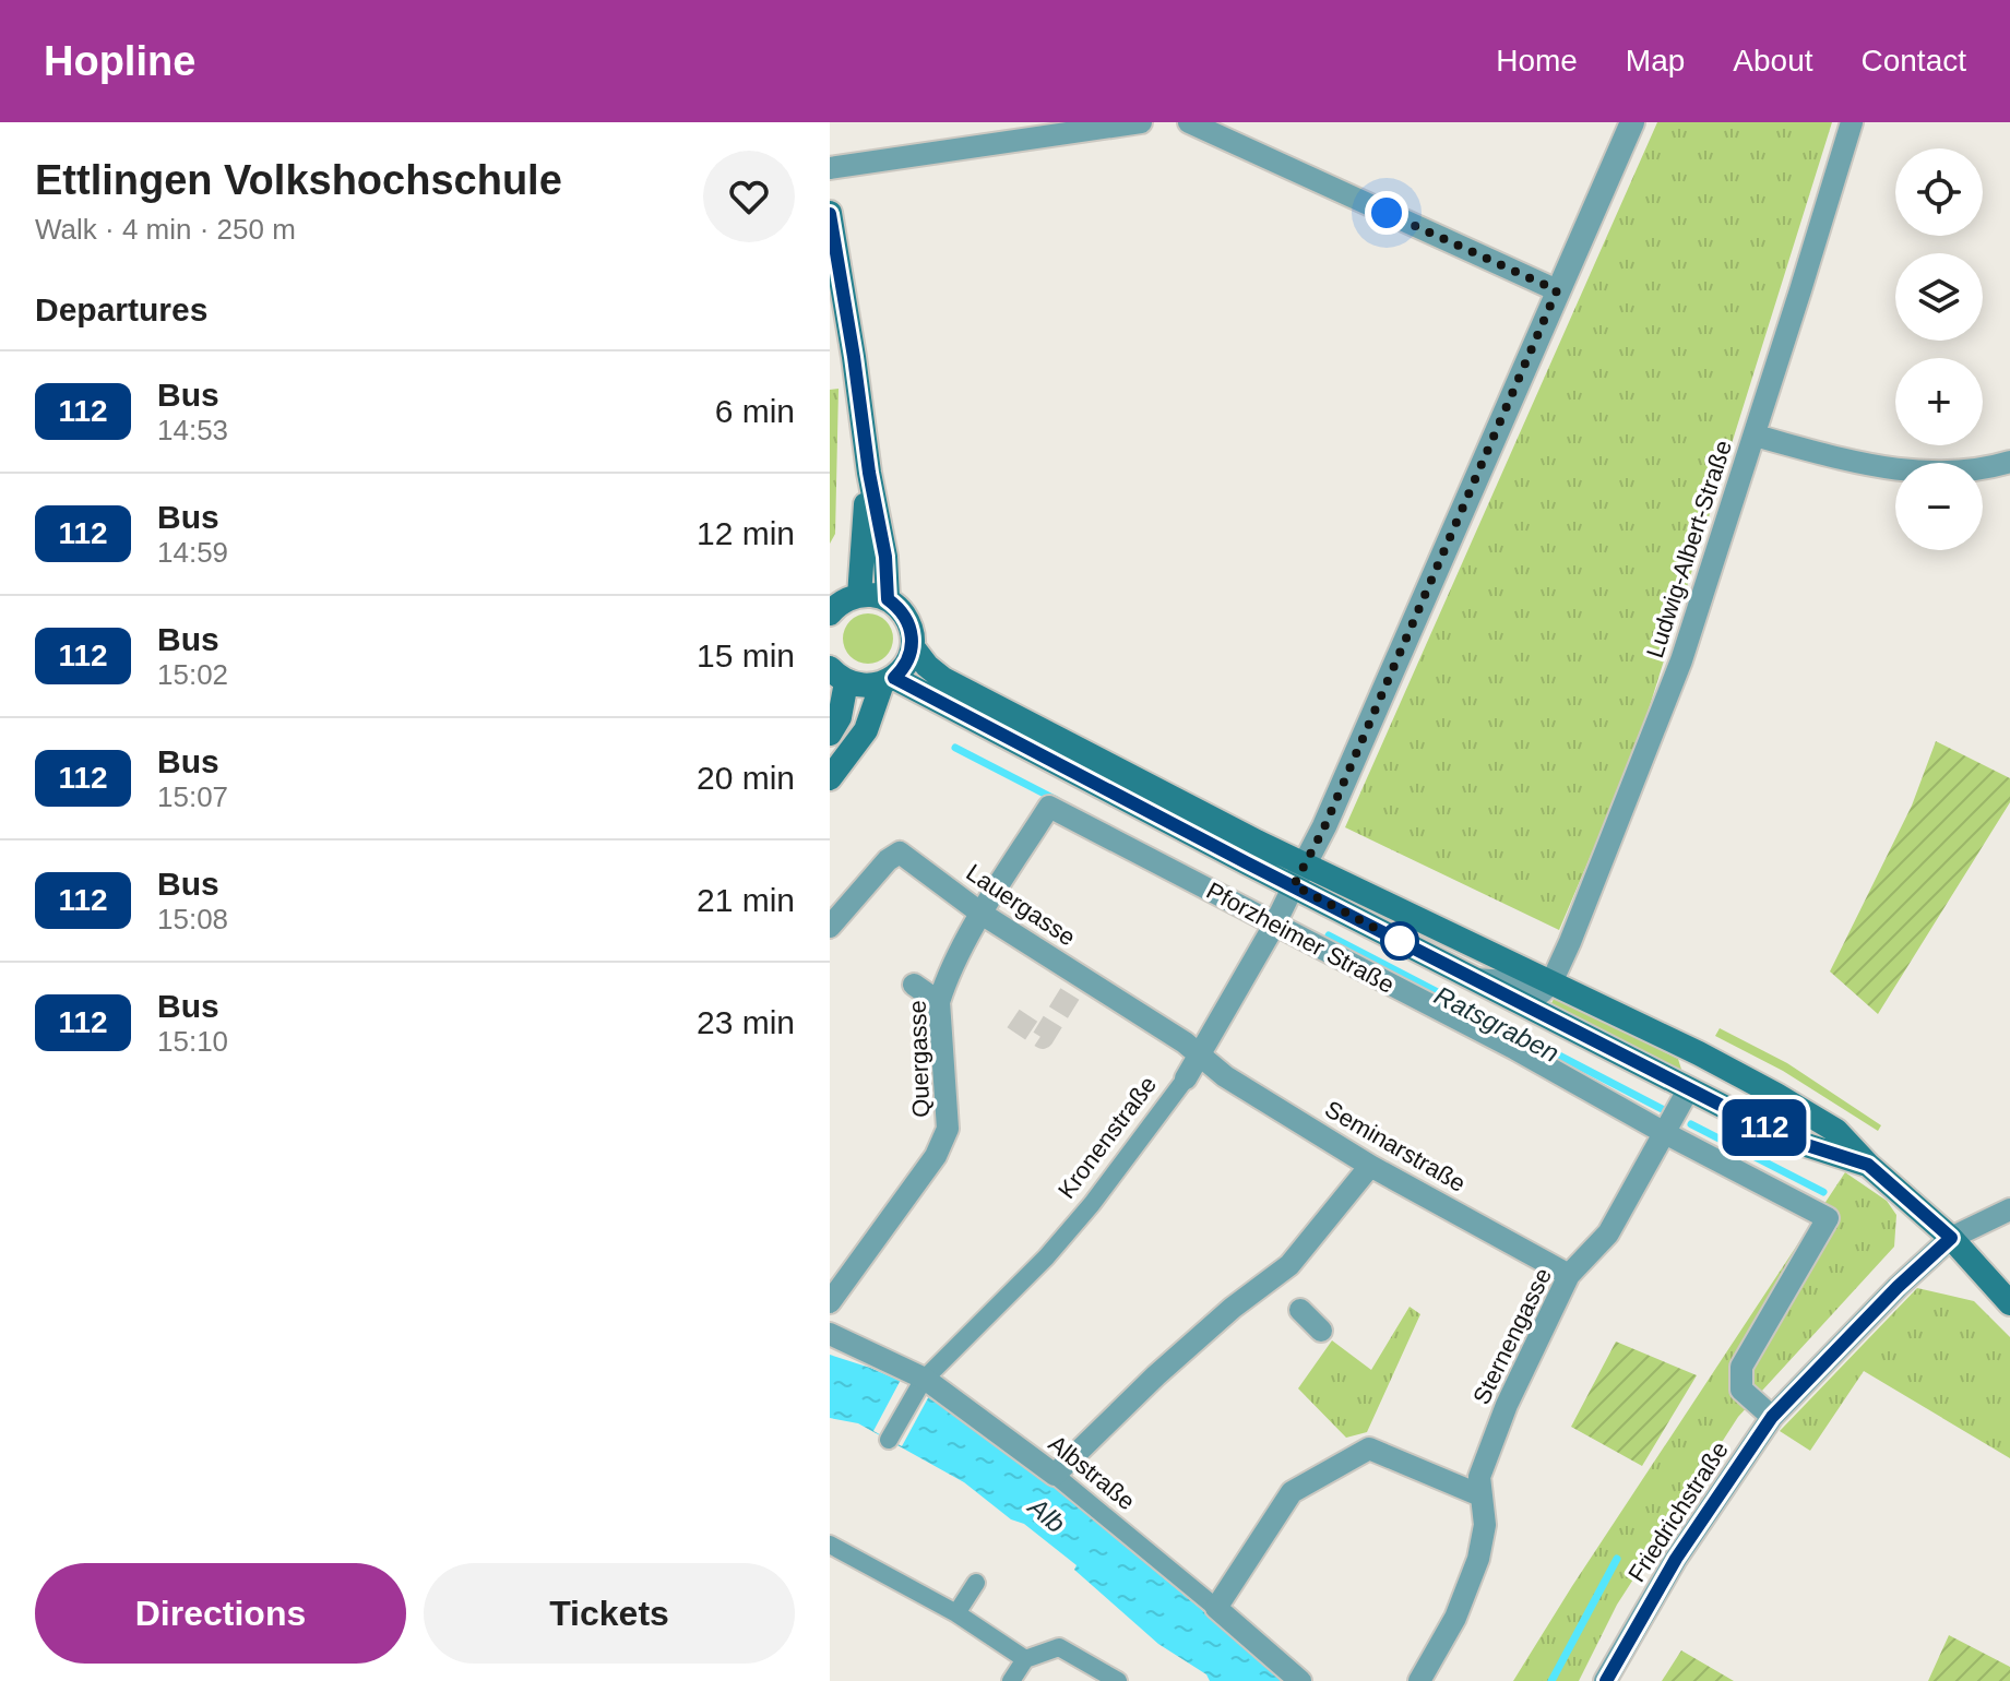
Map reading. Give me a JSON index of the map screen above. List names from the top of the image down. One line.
{"streets":{"main road":["Pforzheimer Straße"],"street":["Ludwig-Albert-Straße","Lauergasse","Quergasse","Kronenstraße","Seminarstraße","Sternengasse","Albstraße","Friedrichstraße"]},"crossings":[["Ludwig-Albert-Straße","Pforzheimer Straße"],["Lauergasse","Quergasse"],["Lauergasse","Kronenstraße"],["Lauergasse","Seminarstraße"],["Pforzheimer Straße","Quergasse"],["Pforzheimer Straße","Kronenstraße"],["Pforzheimer Straße","Sternengasse"],["Pforzheimer Straße","Friedrichstraße"],["Kronenstraße","Seminarstraße"],["Kronenstraße","Albstraße"],["Seminarstraße","Sternengasse"]],"water":["Ratsgraben","Alb"],"lines":["bus line 112"],"page":{"header":"Hopline","nav":["Home","Map","About","Contact"],"heading":[["Ettlingen Volkshochschule","Walk · 4 min · 250 m"],"Departures"],"on_map":"112","map_buttons":["+","−"],"list":[{"mark":"112","name":"Bus","note":"14:53","value":"6 min"},{"mark":"112","name":"Bus","note":"14:59","value":"12 min"},{"mark":"112","name":"Bus","note":"15:02","value":"15 min"},{"mark":"112","name":"Bus","note":"15:07","value":"20 min"},{"mark":"112","name":"Bus","note":"15:08","value":"21 min"},{"mark":"112","name":"Bus","note":"15:10","value":"23 min"}],"buttons":["Directions","Tickets"]}}
